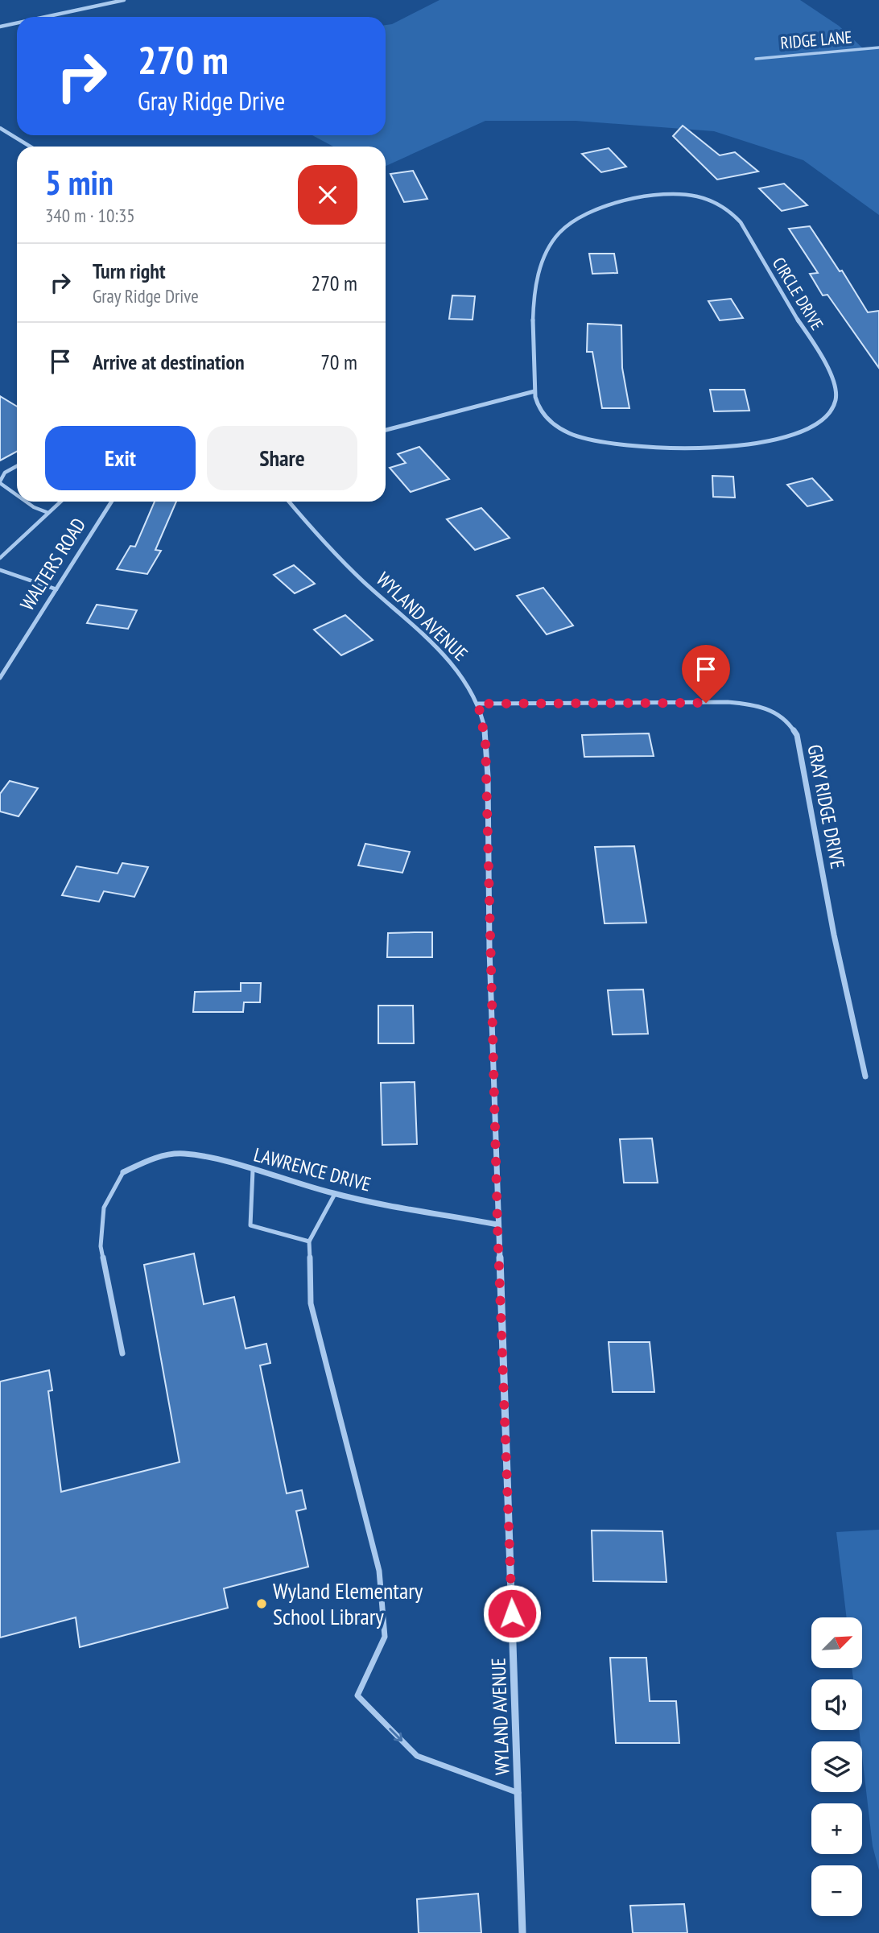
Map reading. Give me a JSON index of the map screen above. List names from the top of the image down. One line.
{"streets":{"street":["CIRCLE DRIVE","WALTERS ROAD","WYLAND AVENUE","GRAY RIDGE DRIVE","LAWRENCE DRIVE"],"lane":["RIDGE LANE"]},"crossings":[["WYLAND AVENUE","GRAY RIDGE DRIVE"],["WYLAND AVENUE","LAWRENCE DRIVE"]],"places":["Wyland Elementary School Library"],"north":"top right","page":{"turn":["270 m","Gray Ridge Drive"],"heading":["5 min","340 m · 10:35"],"list":[{"name":"Turn right","note":"Gray Ridge Drive","value":"270 m"},{"name":"Arrive at destination","value":"70 m"}],"buttons":["Exit","Share"],"map_buttons":["+","−"]}}
